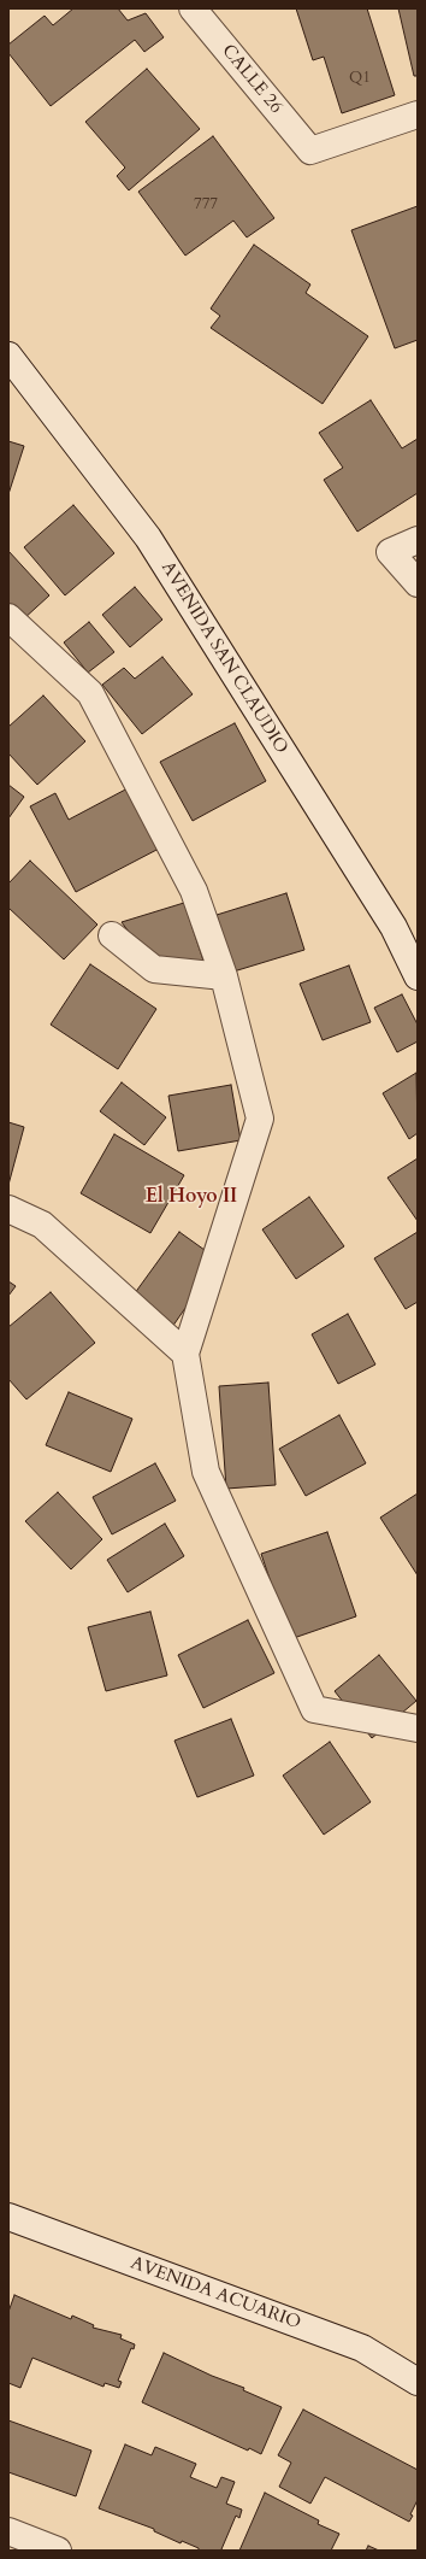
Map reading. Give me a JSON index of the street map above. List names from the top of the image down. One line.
{"streets":{"street":["CALLE 26","AVENIDA SAN CLAUDIO","AVENIDA ACUARIO"]},"districts":["El Hoyo II"],"house_numbers":["Q1","777"]}
